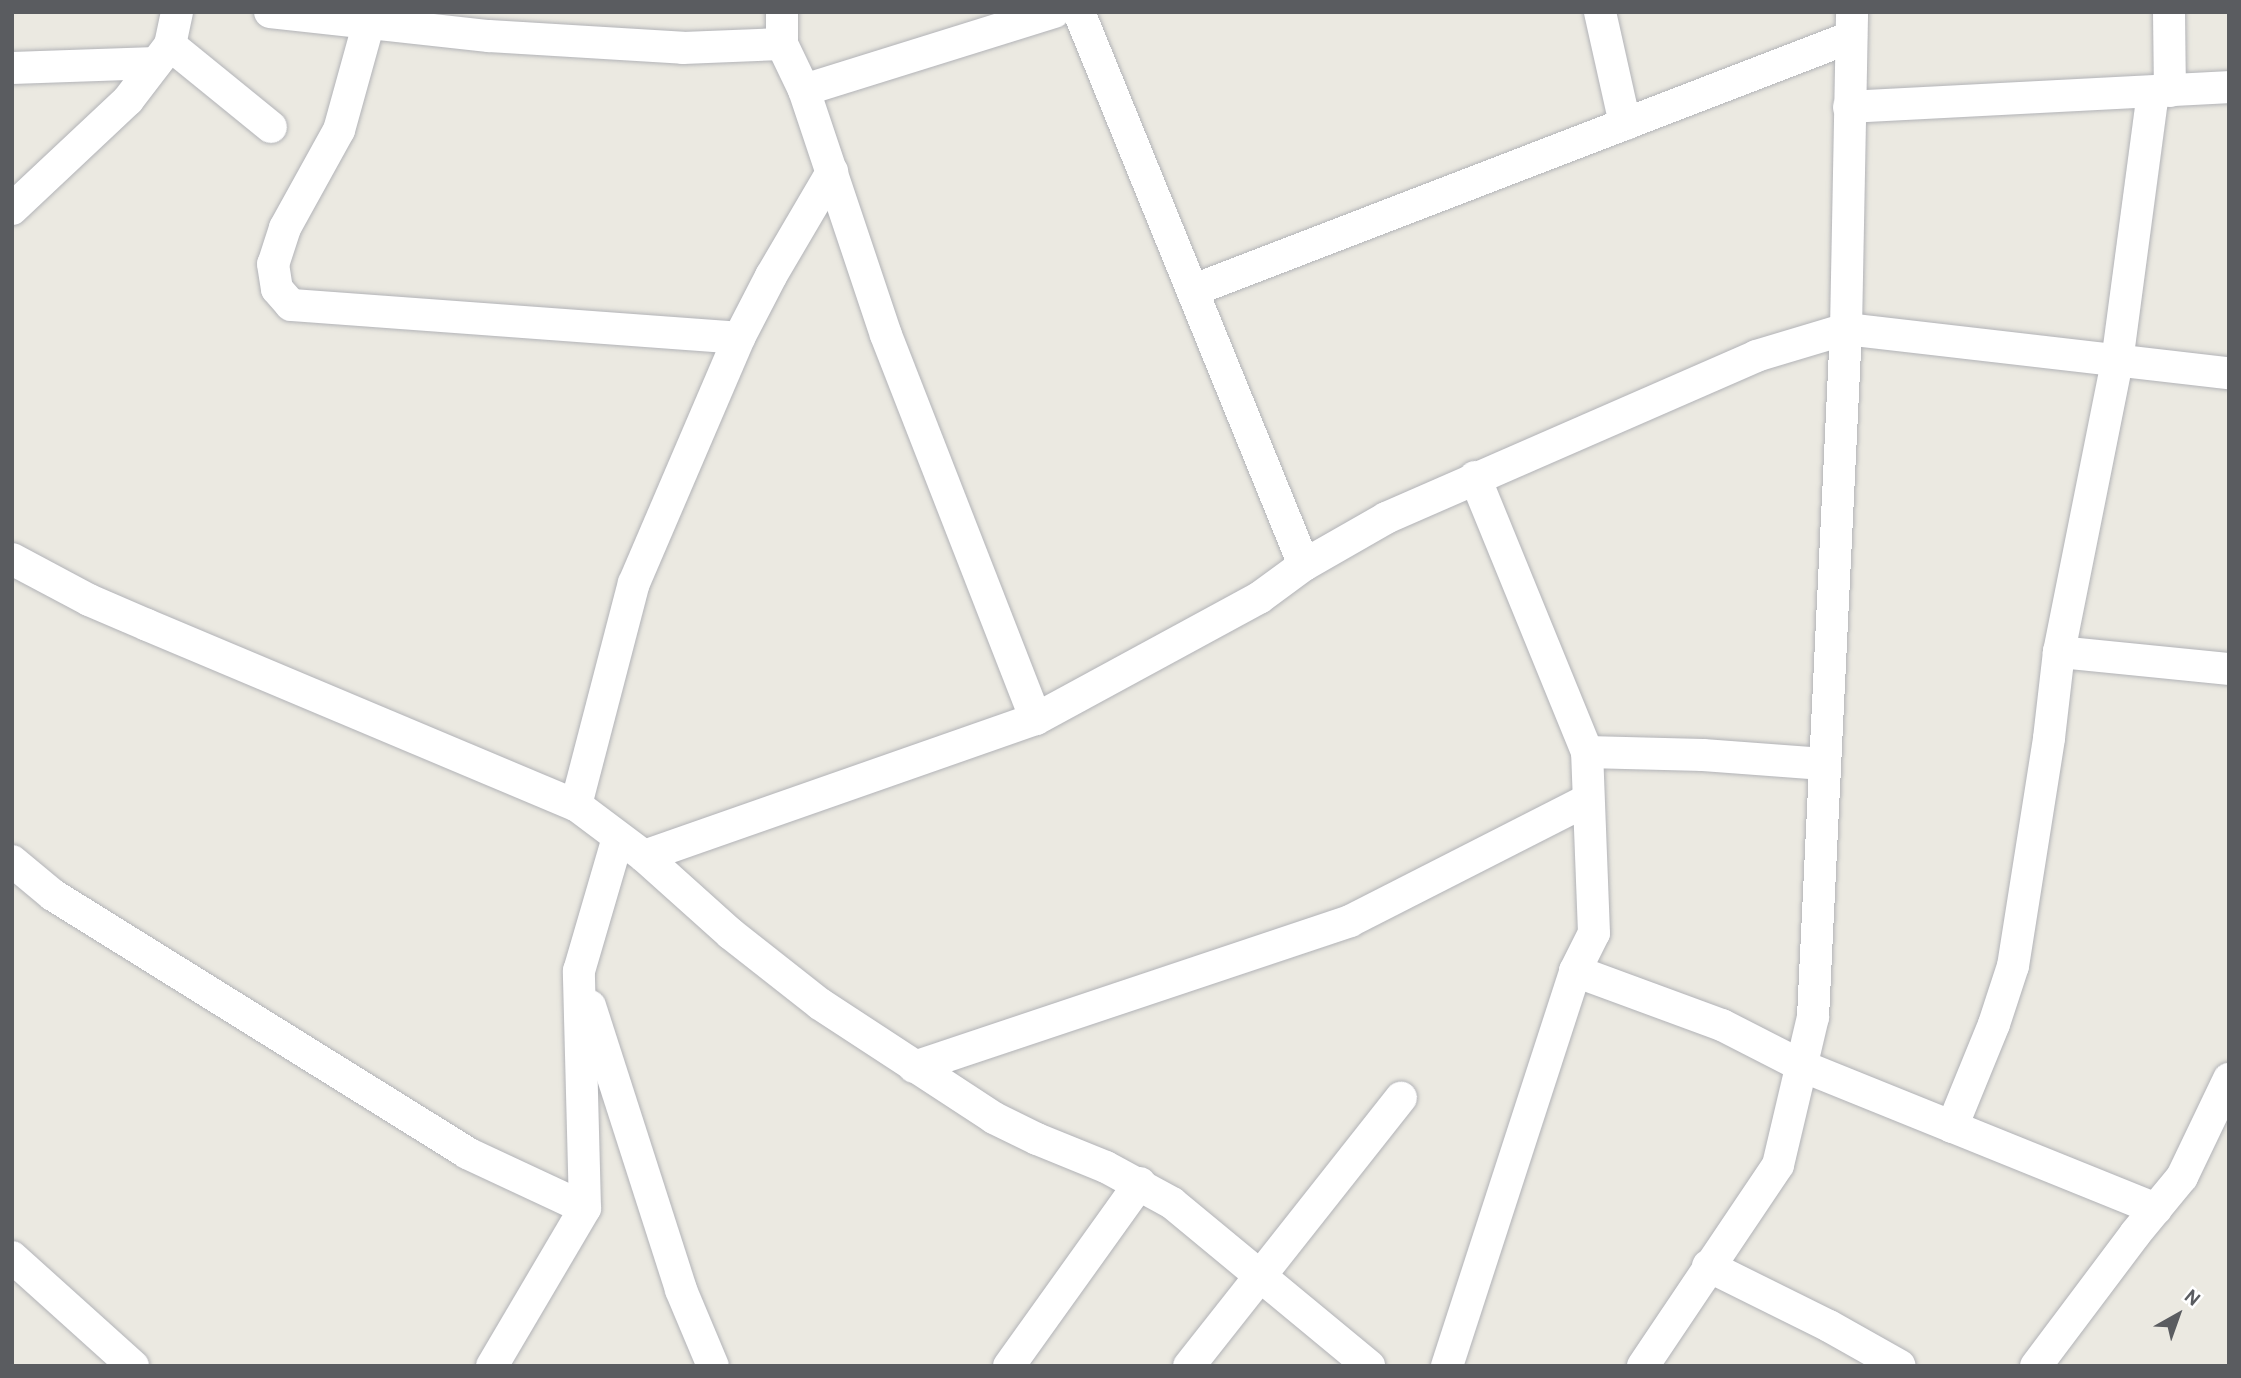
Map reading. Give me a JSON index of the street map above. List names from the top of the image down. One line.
{"north":"top right"}
